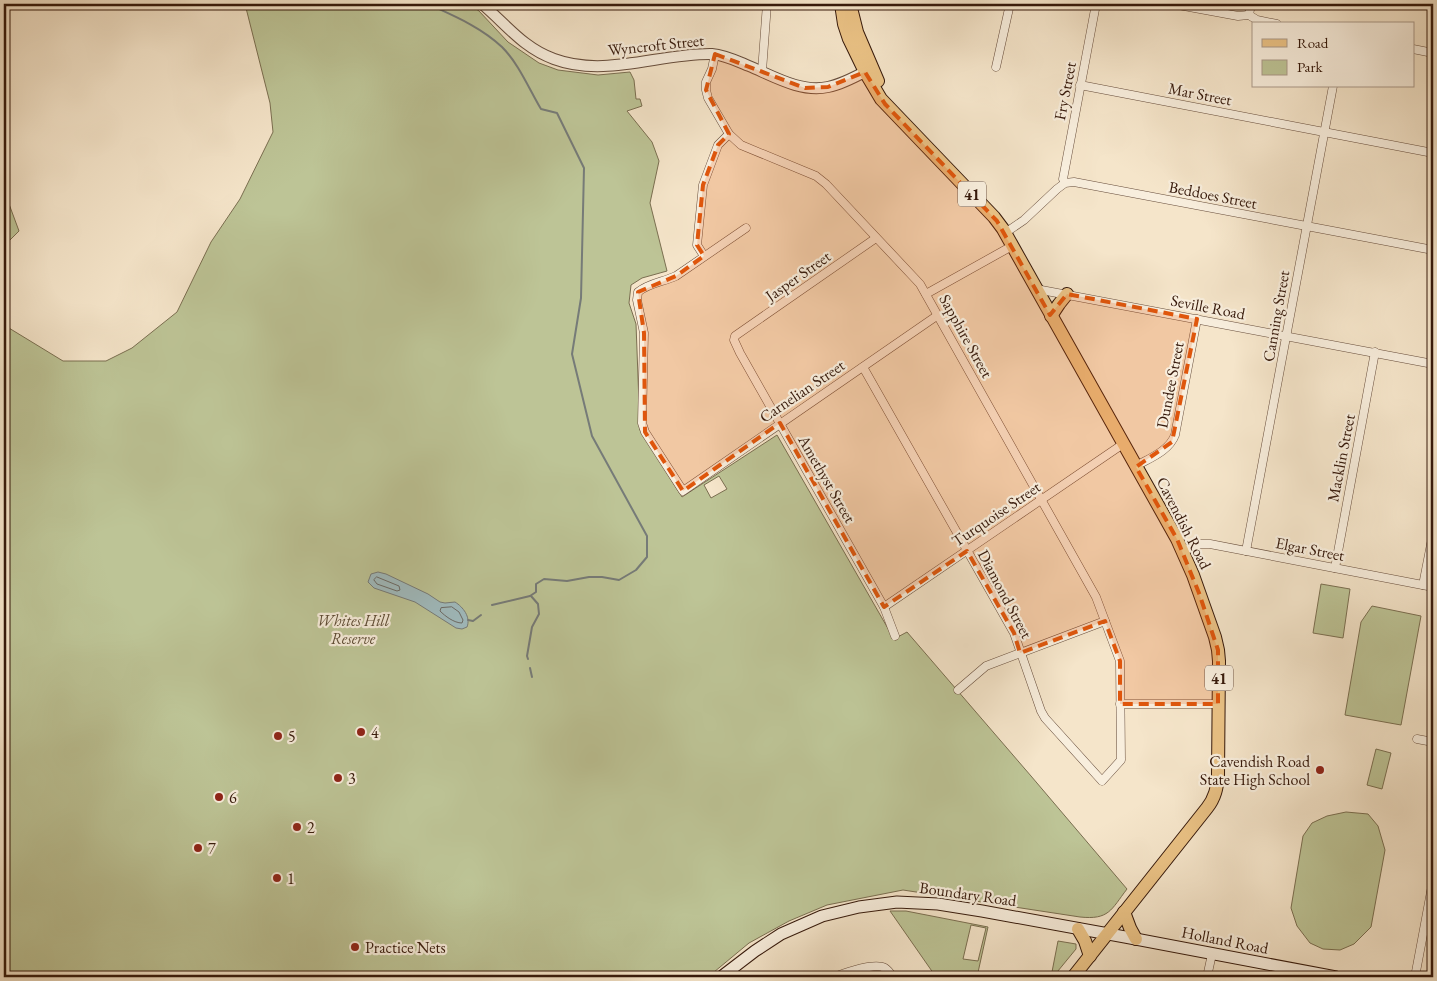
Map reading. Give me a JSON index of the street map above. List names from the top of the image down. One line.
{"streets":{"main road":["41","Cavendish Road","Boundary Road","Holland Road"],"street":["Wyncroft Street","Fry Street","Mar Street","Beddoes Street","Jasper Street","Seville Road","Canning Street","Sapphire Street","Dundee Street","Carnelian Street","Macklin Street","Amethyst Street","Turquoise Street","Elgar Street","Diamond Street"]},"crossings":[["Wyncroft Street","Sapphire Street"],["Wyncroft Street","Cavendish Road"],["Fry Street","Mar Street"],["Fry Street","Beddoes Street"],["Mar Street","Canning Street"],["Beddoes Street","Canning Street"],["Jasper Street","Sapphire Street"],["Jasper Street","Amethyst Street"],["Seville Road","Canning Street"],["Seville Road","Dundee Street"],["Seville Road","Macklin Street"],["Seville Road","Cavendish Road"],["Canning Street","Elgar Street"],["Sapphire Street","Carnelian Street"],["Sapphire Street","Turquoise Street"],["Sapphire Street","Diamond Street"],["Dundee Street","Cavendish Road"],["Carnelian Street","Amethyst Street"],["Carnelian Street","Diamond Street"],["Macklin Street","Elgar Street"],["Amethyst Street","Turquoise Street"],["Turquoise Street","Cavendish Road"],["Turquoise Street","Diamond Street"],["Cavendish Road","Elgar Street"],["Cavendish Road","Boundary Road"],["Cavendish Road","Holland Road"],["Boundary Road","Holland Road"]],"parks":["Whites Hill Reserve"],"places":["4","5","Cavendish Road State High School","3","6","2","7","1","Practice Nets"],"legend":["Road","Park"]}
